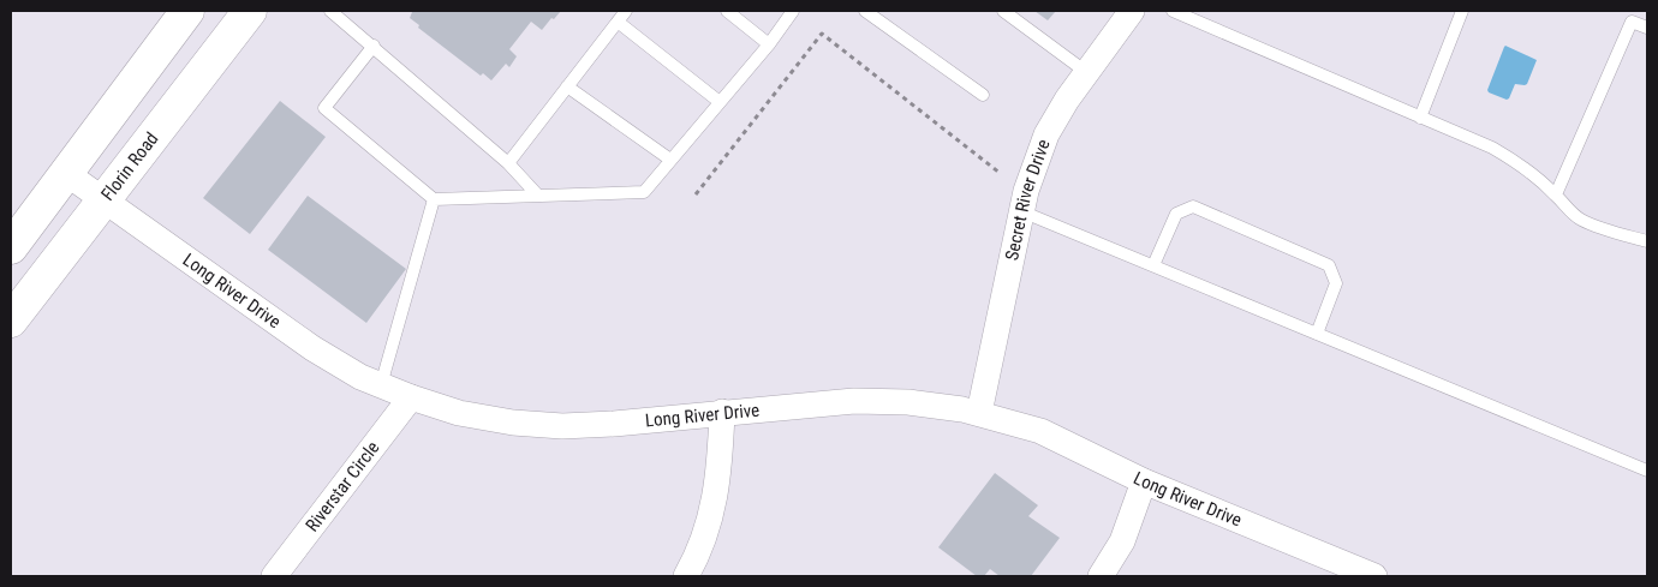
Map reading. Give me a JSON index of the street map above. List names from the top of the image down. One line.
{"streets":{"main road":["Florin Road"],"street":["Secret River Drive","Long River Drive","Riverstar Circle"]},"crossings":[["Florin Road","Long River Drive"],["Secret River Drive","Long River Drive"],["Long River Drive","Riverstar Circle"]]}
